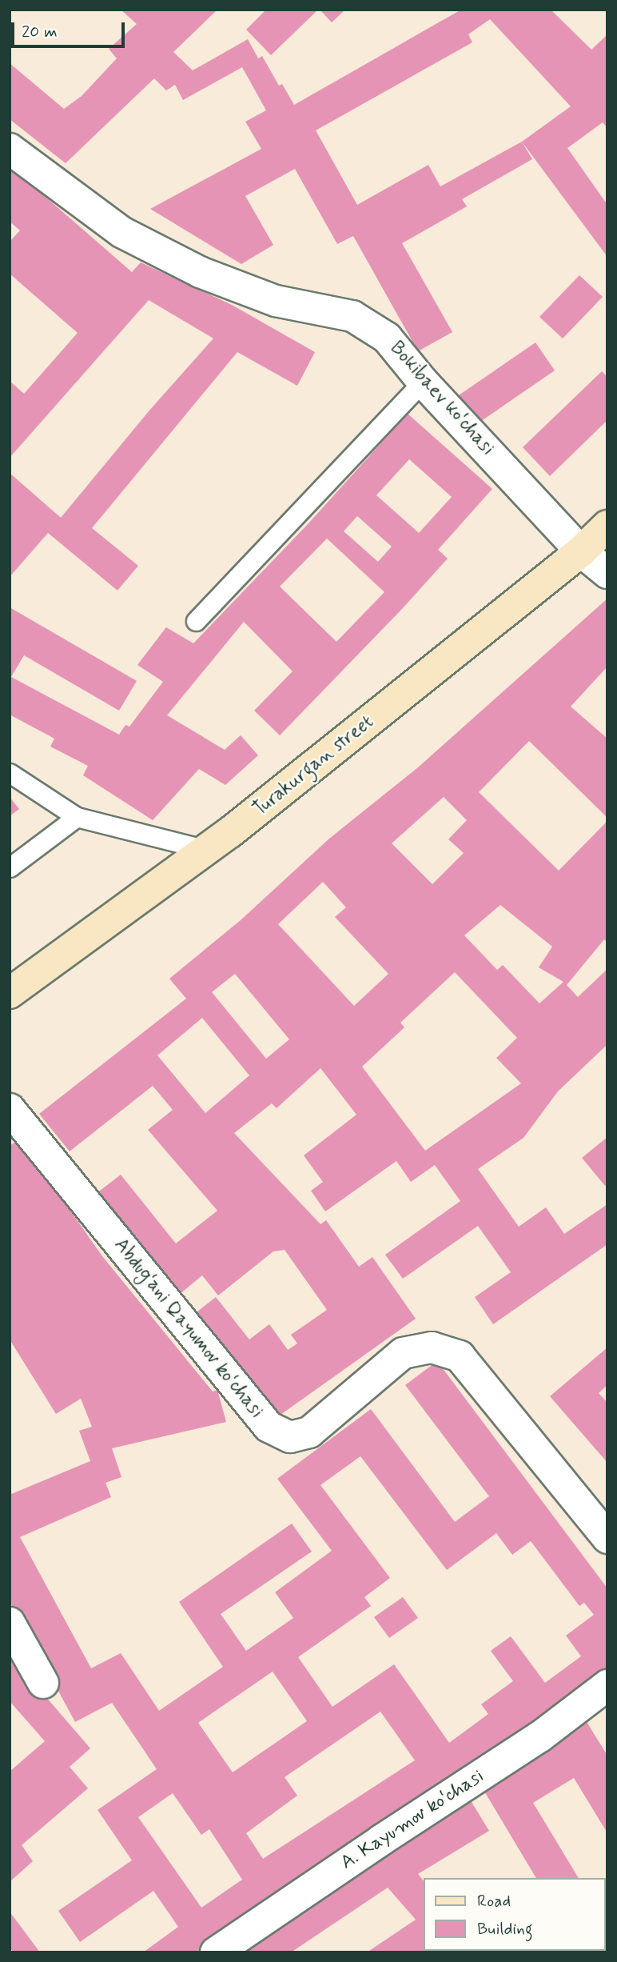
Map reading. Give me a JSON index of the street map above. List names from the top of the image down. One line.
{"streets":{"main road":["Turakurgan street"],"street":["Bokibaev koʻchasi","Abdug‘ani Qayumov ko‘chasi","A. Kayumov koʻchasi"]},"crossings":[["Bokibaev koʻchasi","Turakurgan street"]],"legend":["Road","Building"],"scale_bar":"20 m"}
